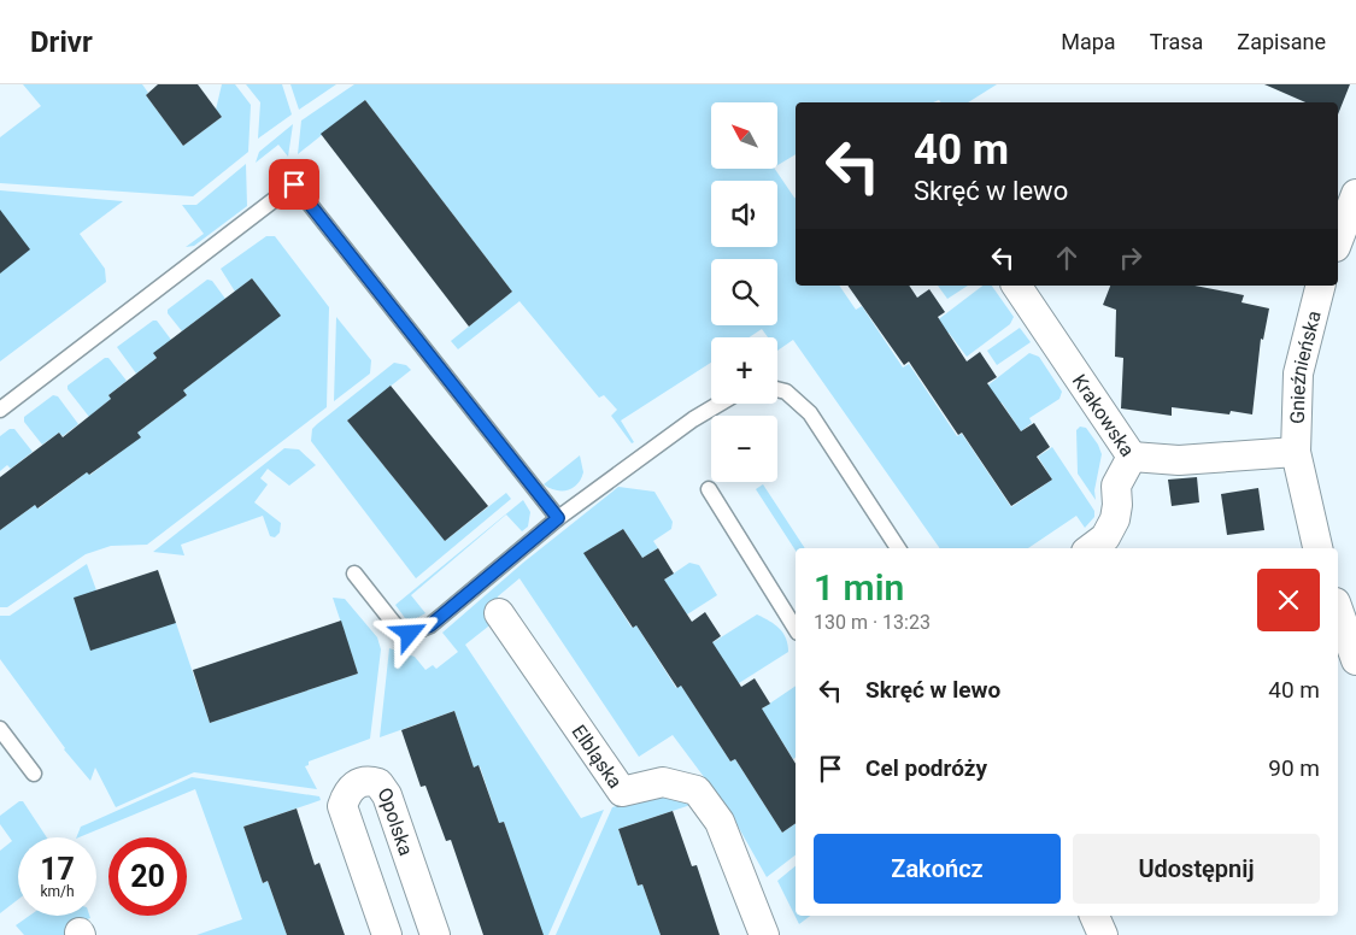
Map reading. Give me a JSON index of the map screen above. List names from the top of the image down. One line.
{"streets":{"street":["Gnieźnieńska","Krakowska","Elbląska","Opolska"]},"crossings":[["Gnieźnieńska","Krakowska"]],"north":"top left","page":{"header":"Drivr","nav":["Mapa","Trasa","Zapisane"],"map_buttons":["+","−"],"turn":["40 m","Skręć w lewo"],"heading":["1 min","130 m · 13:23"],"list":[{"name":"Skręć w lewo","value":"40 m"},{"name":"Cel podróży","value":"90 m"}],"buttons":["Zakończ","Udostępnij"],"speed":"17 km/h","limit":"20"}}
